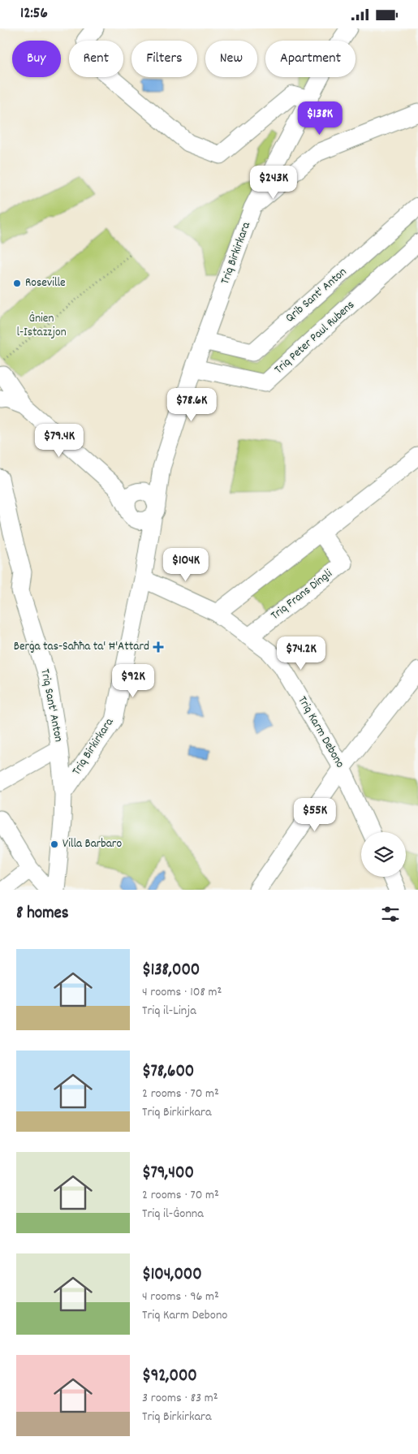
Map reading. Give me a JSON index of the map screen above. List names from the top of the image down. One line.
{"streets":{"street":["Triq Birkirkara","Qrib Sant' Anton","Triq Peter Paul Rubens","Triq Frans Dingli","Triq Sant' Anton","Triq Karm Debono"]},"crossings":[["Triq Birkirkara","Qrib Sant' Anton"],["Triq Birkirkara","Triq Peter Paul Rubens"],["Triq Birkirkara","Triq Sant' Anton"],["Triq Birkirkara","Triq Karm Debono"],["Triq Frans Dingli","Triq Karm Debono"]],"parks":["Ġnien l-Istazzjon"],"places":{"other":["Roseville","Villa Barbaro"],"health":["Berġa tas-Saħħa ta' Ħ'Attard"]},"page":{"status":"12:56","chip":["Buy","Rent","Filters","New","Apartment"],"price":["$138K","$243K","$78.6K","$79.4K","$104K","$74.2K","$92K","$55K"],"heading":"8 homes","list":[{"name":"$138,000","note":"4 rooms · 108 m² · Triq il-Linja"},{"name":"$78,600","note":"2 rooms · 70 m² · Triq Birkirkara"},{"name":"$79,400","note":"2 rooms · 70 m² · Triq il-Ġonna"},{"name":"$104,000","note":"4 rooms · 96 m² · Triq Karm Debono"},{"name":"$92,000","note":"3 rooms · 83 m² · Triq Birkirkara"}]}}
